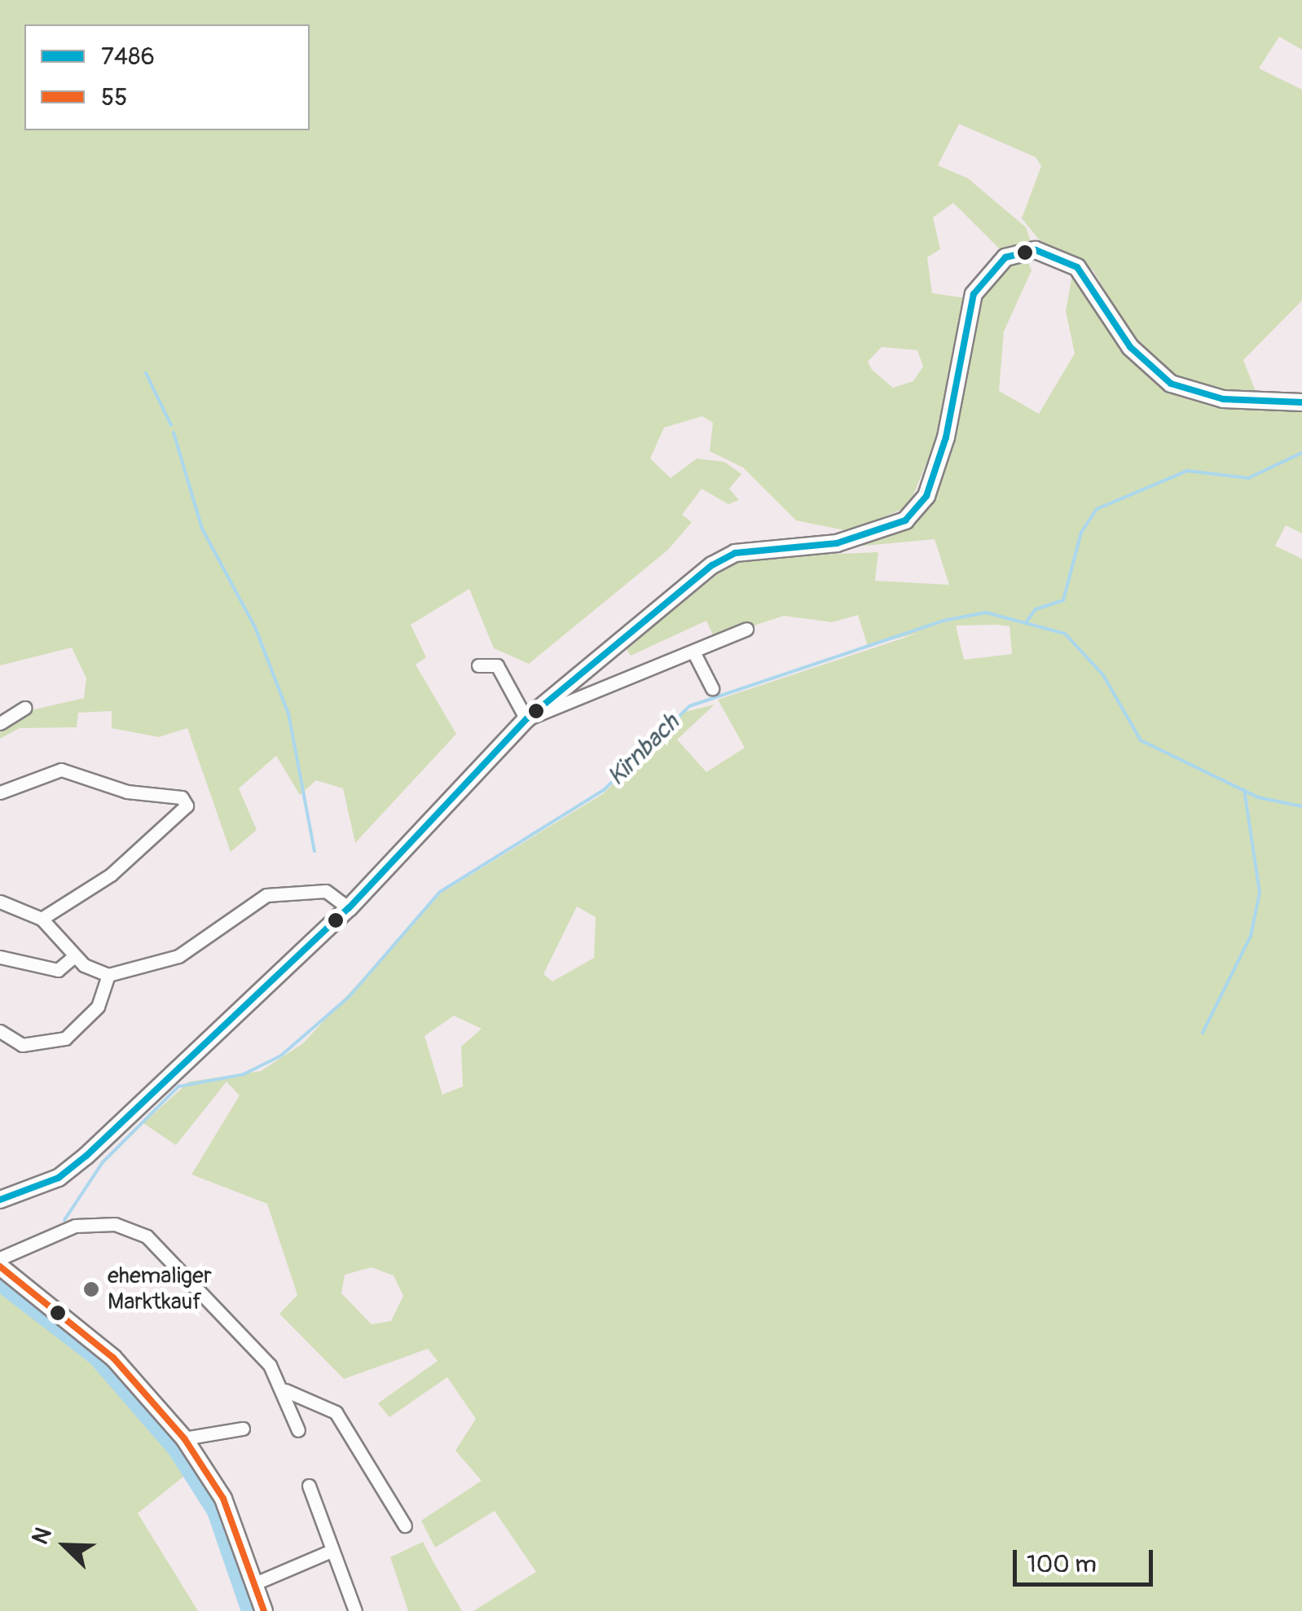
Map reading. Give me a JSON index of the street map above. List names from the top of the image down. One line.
{"water":["Kirnbach"],"places":["ehemaliger Marktkauf"],"lines":["transit line 7486","transit line 55"],"legend":["7486","55"],"scale_bar":"100 m","north":"top left"}
